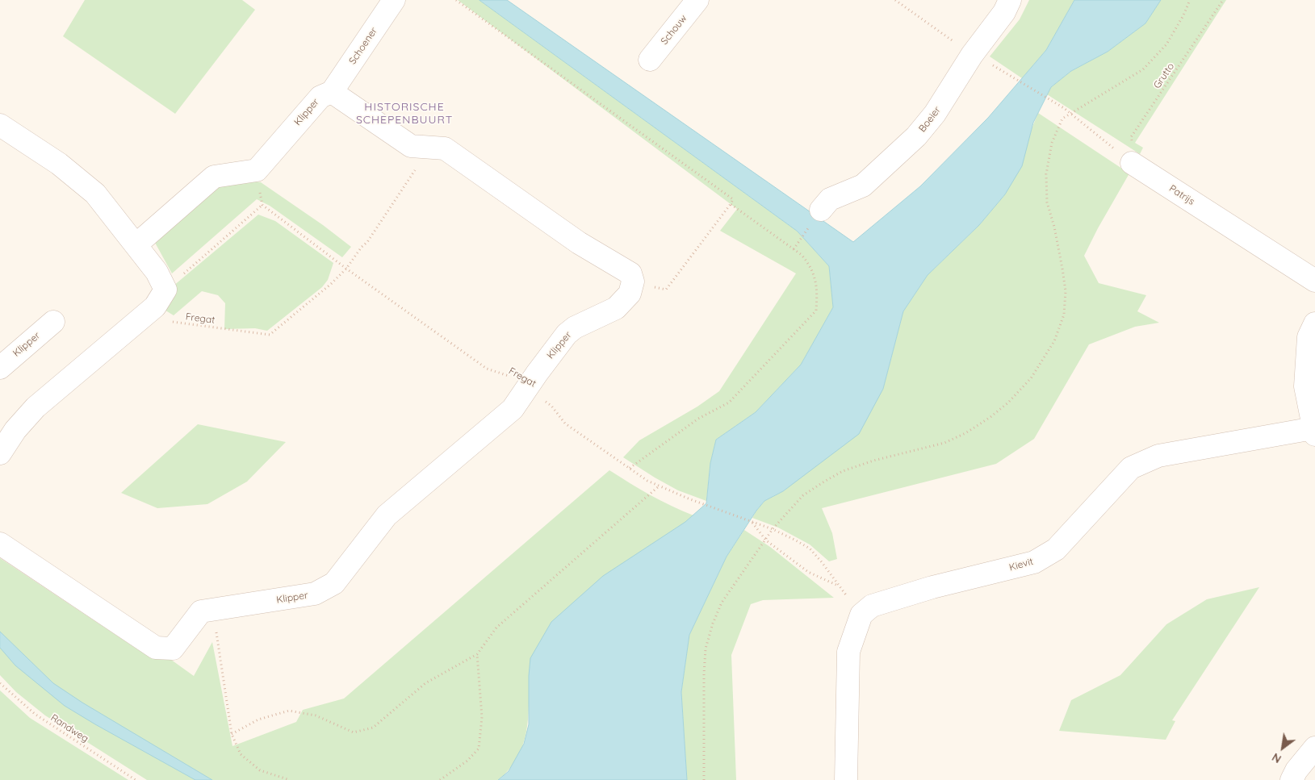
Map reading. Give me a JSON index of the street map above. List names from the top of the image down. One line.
{"streets":{"street":["Schouw","Schoener","Klipper","Boeier","Patrijs","Kievit"],"path":["Grutto","Fregat","Randweg"]},"crossings":[["Schoener","Klipper"],["Grutto","Patrijs"],["Klipper","Fregat"]],"districts":["HISTORISCHE SCHEPENBUURT"],"north":"bottom left"}
